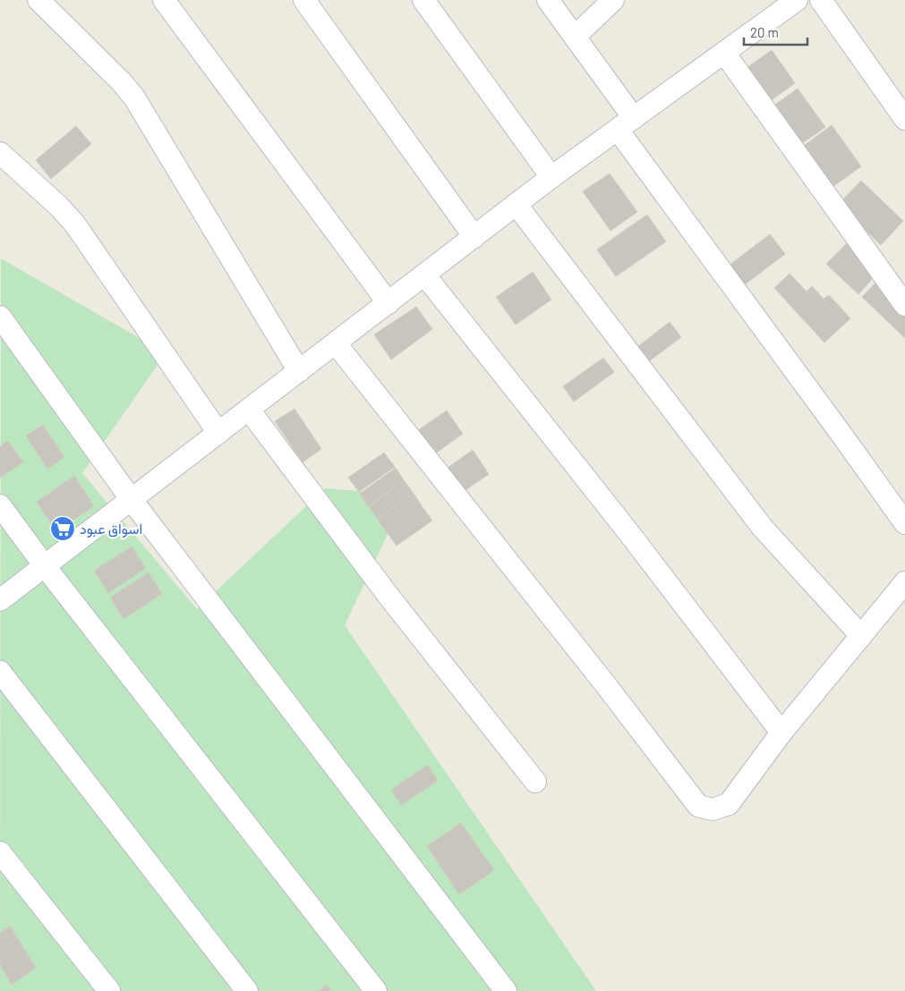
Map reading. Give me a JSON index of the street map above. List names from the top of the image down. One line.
{"places":{"supermarket":["اسواق عبود"]},"scale_bar":"20 m"}
